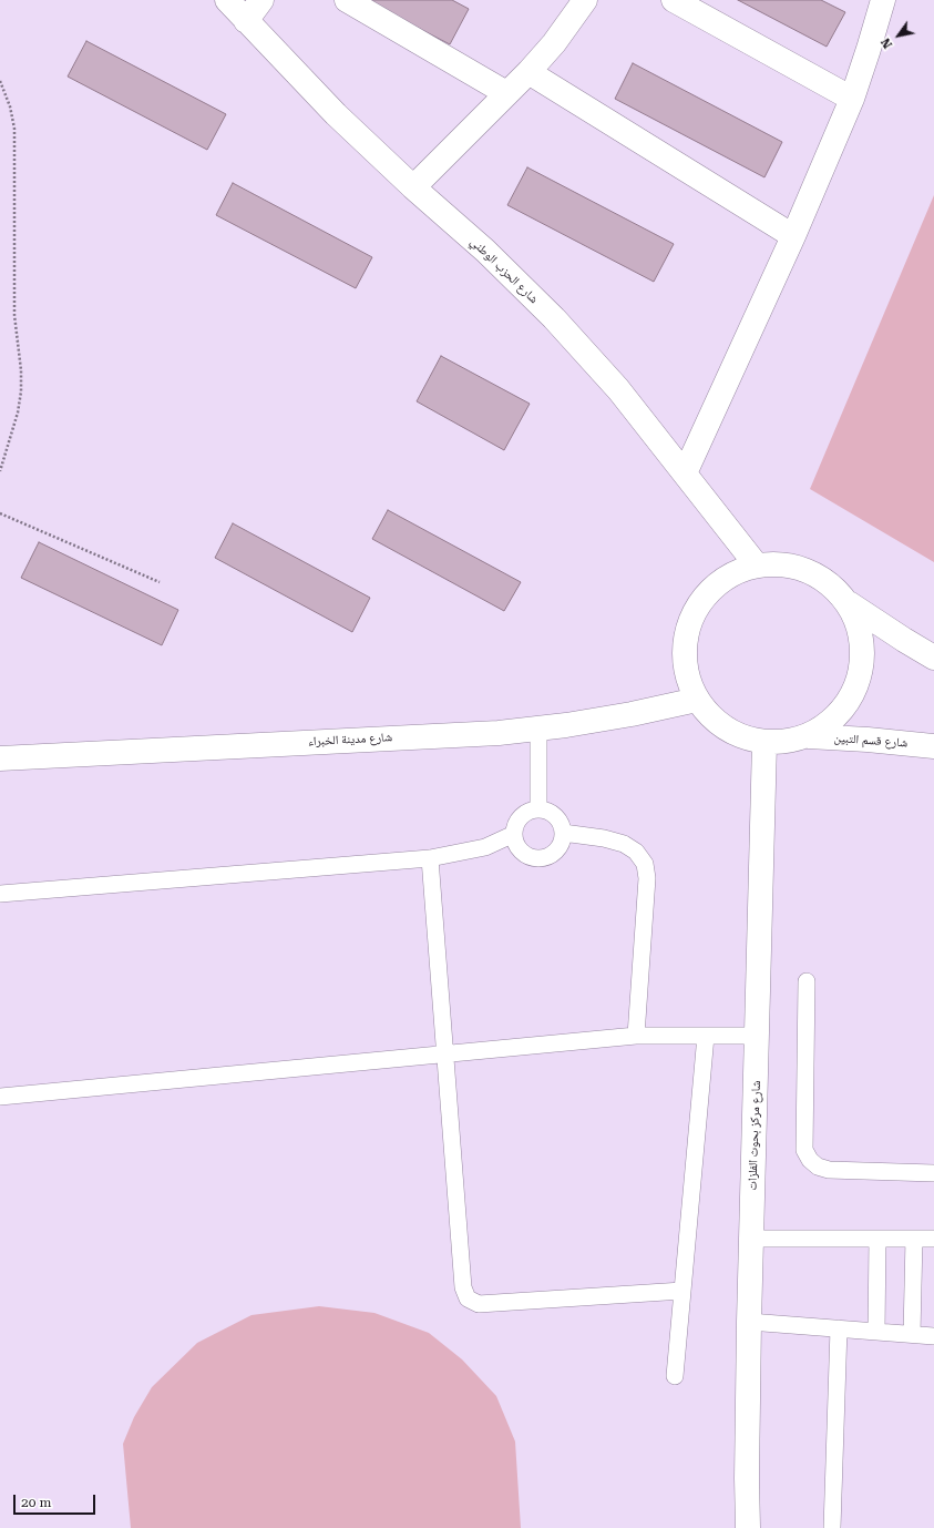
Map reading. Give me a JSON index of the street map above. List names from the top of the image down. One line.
{"streets":{"street":["شارع الحزب الوطني","شارع مدينة الخبراء","شارع قسم التبين","شارع مركز بحوث الفلزات"]},"scale_bar":"20 m","north":"bottom left"}
